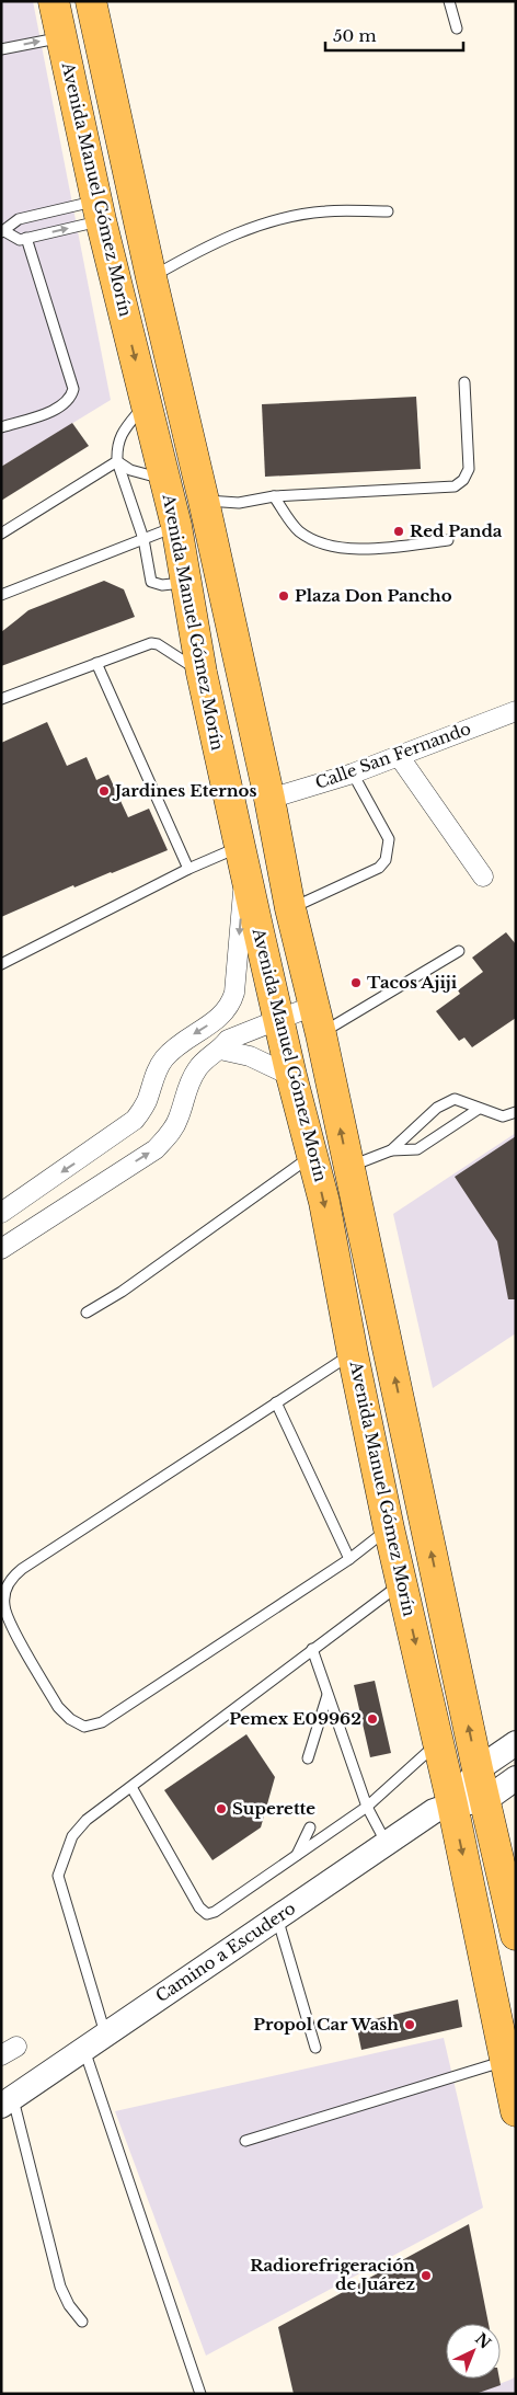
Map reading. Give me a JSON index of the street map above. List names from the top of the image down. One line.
{"streets":{"main road":["Avenida Manuel Gómez Morín"],"street":["Calle San Fernando","Camino a Escudero"]},"crossings":[["Avenida Manuel Gómez Morín","Calle San Fernando"],["Avenida Manuel Gómez Morín","Camino a Escudero"]],"places":["Red Panda","Plaza Don Pancho","Jardines Eternos","Tacos Ajiji","Pemex E09962","Superette","Propol Car Wash","Radiorefrigeración de Juárez"],"scale_bar":"50 m","north":"top right"}
